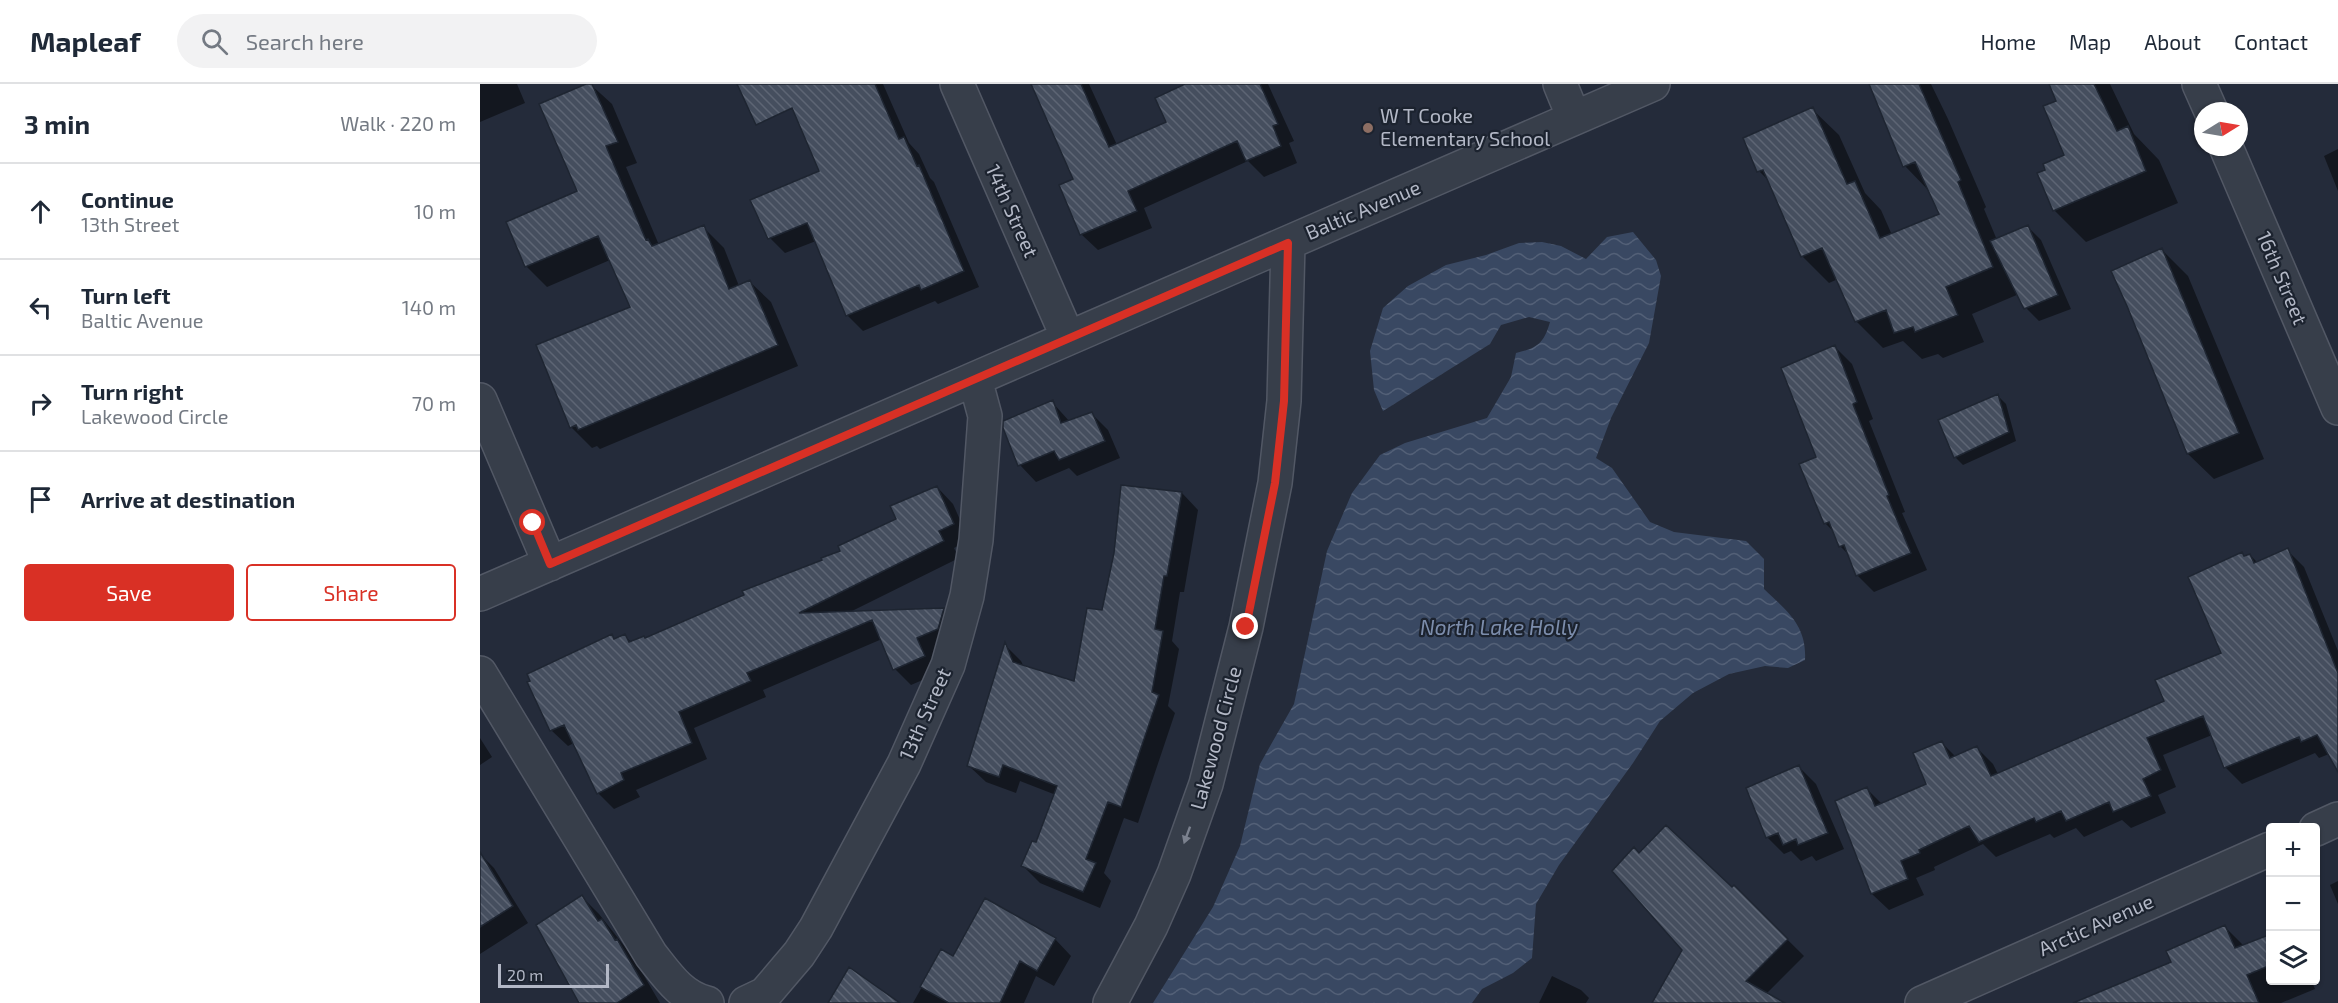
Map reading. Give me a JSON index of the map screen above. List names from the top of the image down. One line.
{"streets":{"street":["Baltic Avenue","14th Street","16th Street","13th Street","Lakewood Circle","Arctic Avenue"]},"crossings":[["Baltic Avenue","14th Street"],["Baltic Avenue","13th Street"],["Baltic Avenue","Lakewood Circle"]],"one_way":["Lakewood Circle"],"water":["North Lake Holly"],"places":["W T Cooke Elementary School"],"scale_bar":"20 m","north":"right","page":{"header":"Mapleaf","search":"Search here","nav":["Home","Map","About","Contact"],"heading":["3 min","Walk · 220 m"],"list":[["Continue","13th Street","10 m"],["Turn left","Baltic Avenue","140 m"],["Turn right","Lakewood Circle","70 m"],"Arrive at destination"],"buttons":["Save","Share"],"map_buttons":["+","−"],"scale":"20 m"}}
